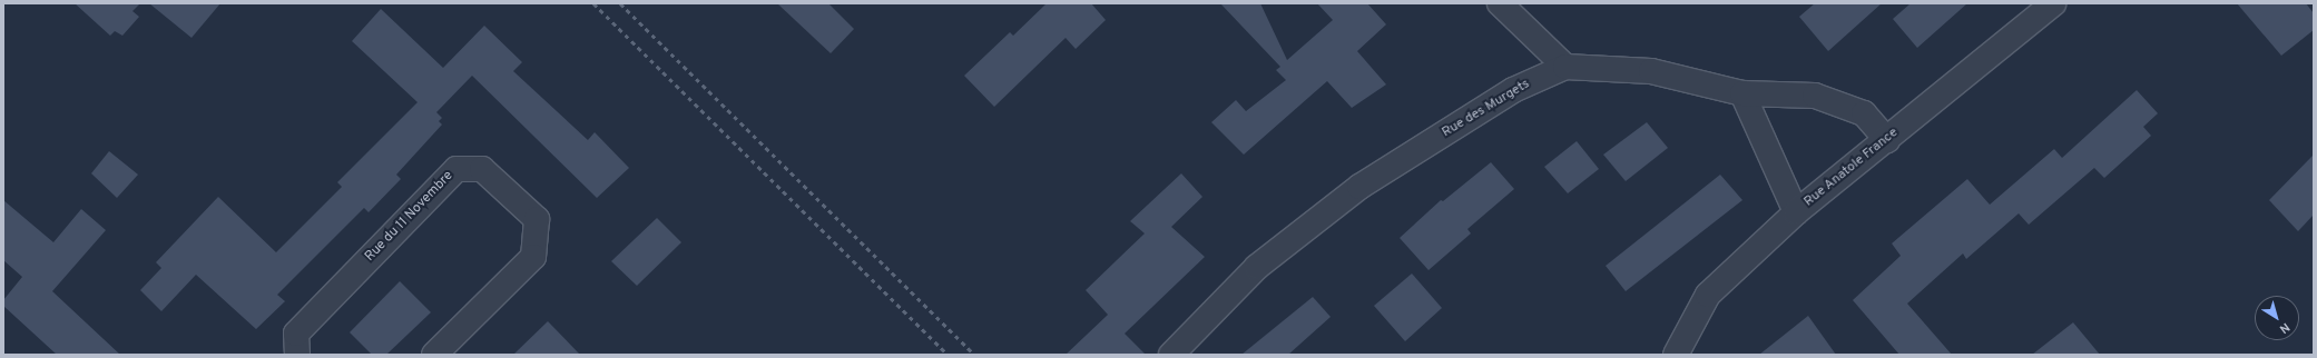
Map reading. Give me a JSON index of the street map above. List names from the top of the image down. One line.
{"streets":{"street":["Rue des Murgets","Rue Anatole France","Rue du 11 Novembre"]},"crossings":[["Rue des Murgets","Rue Anatole France"]],"north":"bottom right"}
